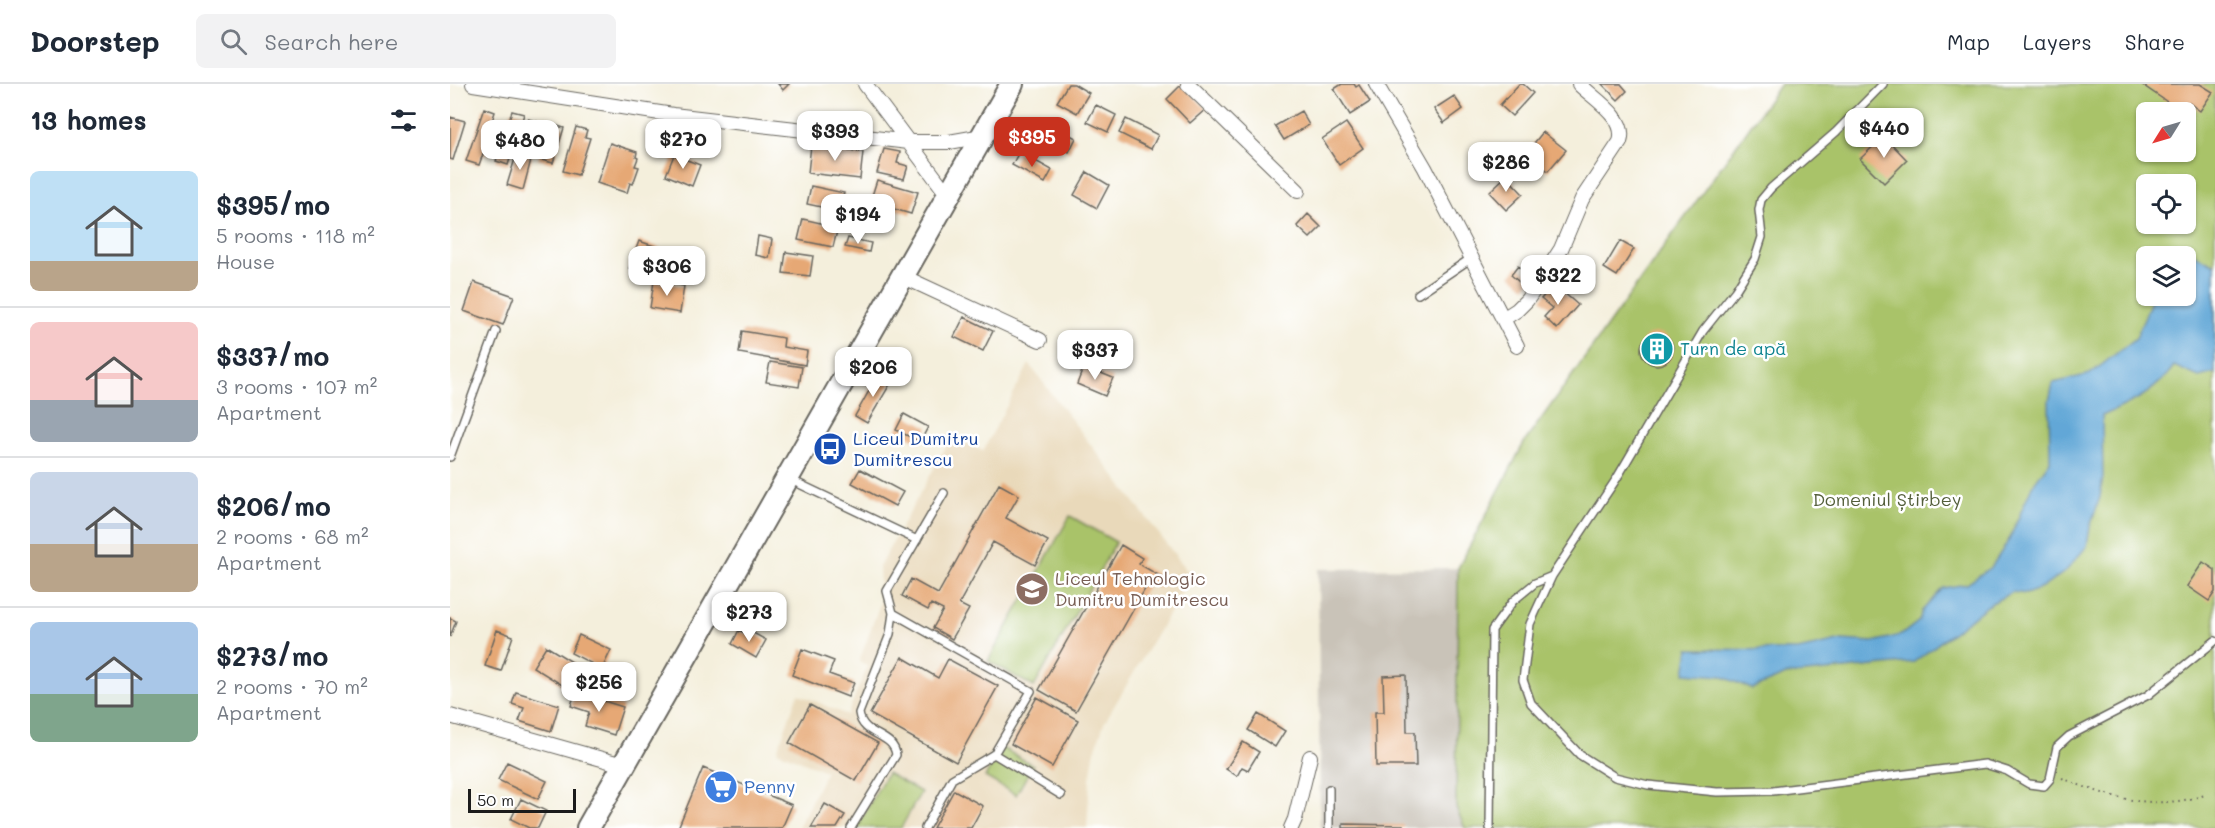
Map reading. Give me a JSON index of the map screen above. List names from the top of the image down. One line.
{"parks":["Domeniul Știrbey"],"places":{"building":["Turn de apă"],"bus stop":["Liceul Dumitru Dumitrescu"],"school or university":["Liceul Tehnologic Dumitru Dumitrescu"],"supermarket":["Penny"]},"scale_bar":"50 m","north":"bottom left","page":{"header":"Doorstep","search":"Search here","nav":["Map","Layers","Share"],"heading":"13 homes","price":["$440","$393","$395","$270","$480","$286","$194","$306","$322","$337","$206","$273","$256"],"list":[{"name":"$395/mo","note":"5 rooms · 118 m² · House"},{"name":"$337/mo","note":"3 rooms · 107 m² · Apartment"},{"name":"$206/mo","note":"2 rooms · 68 m² · Apartment"},{"name":"$273/mo","note":"2 rooms · 70 m² · Apartment"}],"scale":"50 m"}}
